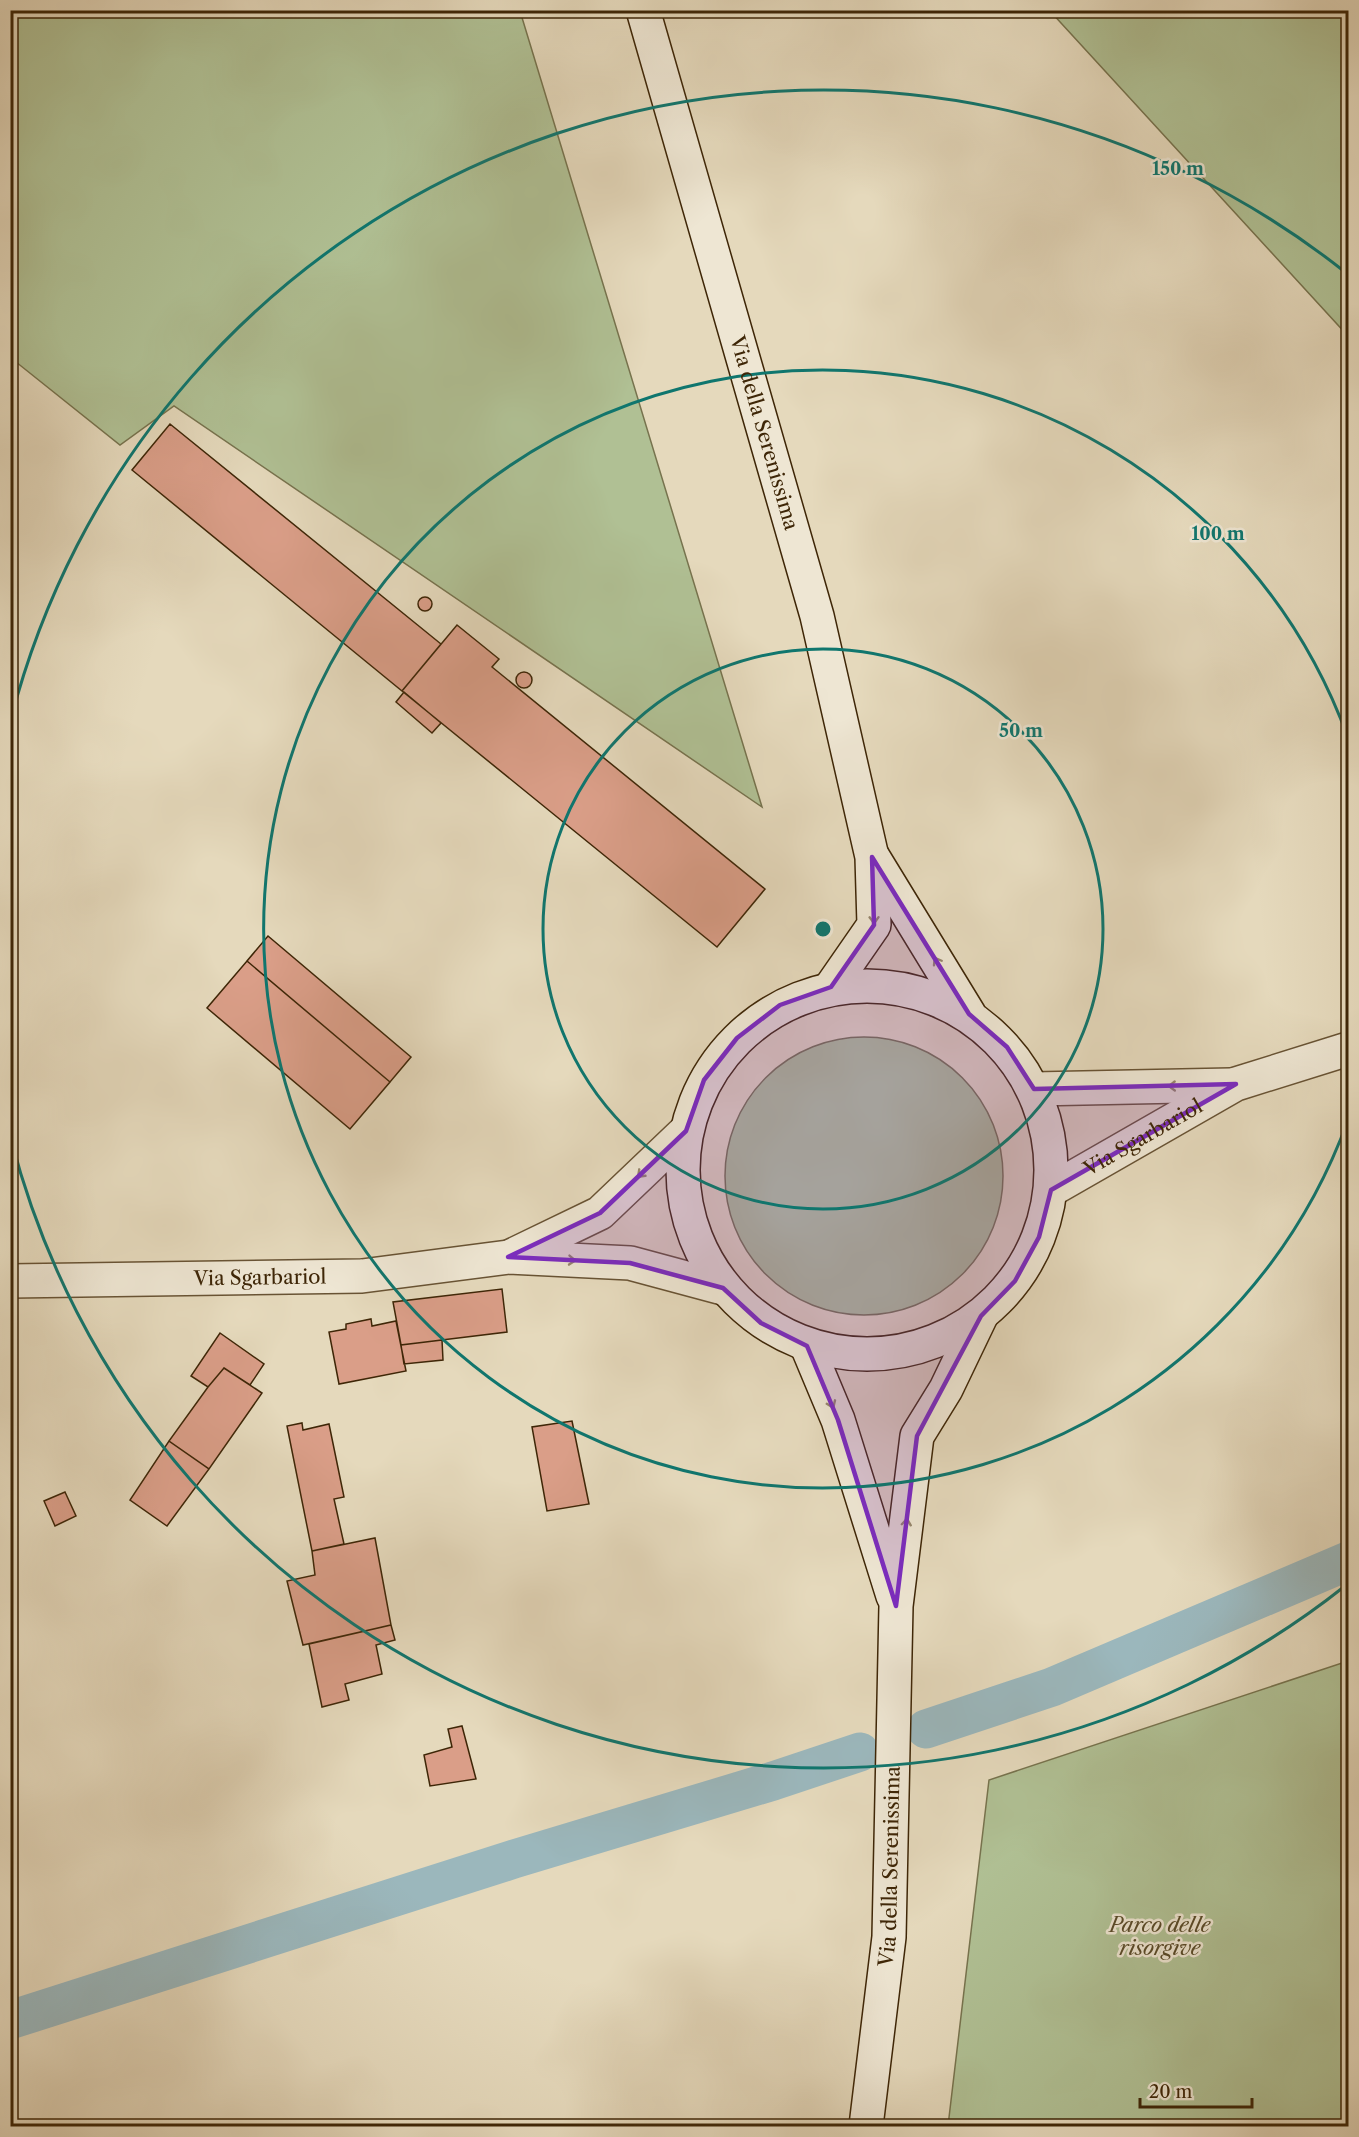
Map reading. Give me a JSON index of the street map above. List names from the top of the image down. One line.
{"streets":{"main road":["Via della Serenissima","Via Sgarbariol"]},"parks":["Parco delle risorgive"],"scale_bar":"20 m","rings":["150 m","100 m","50 m"]}
